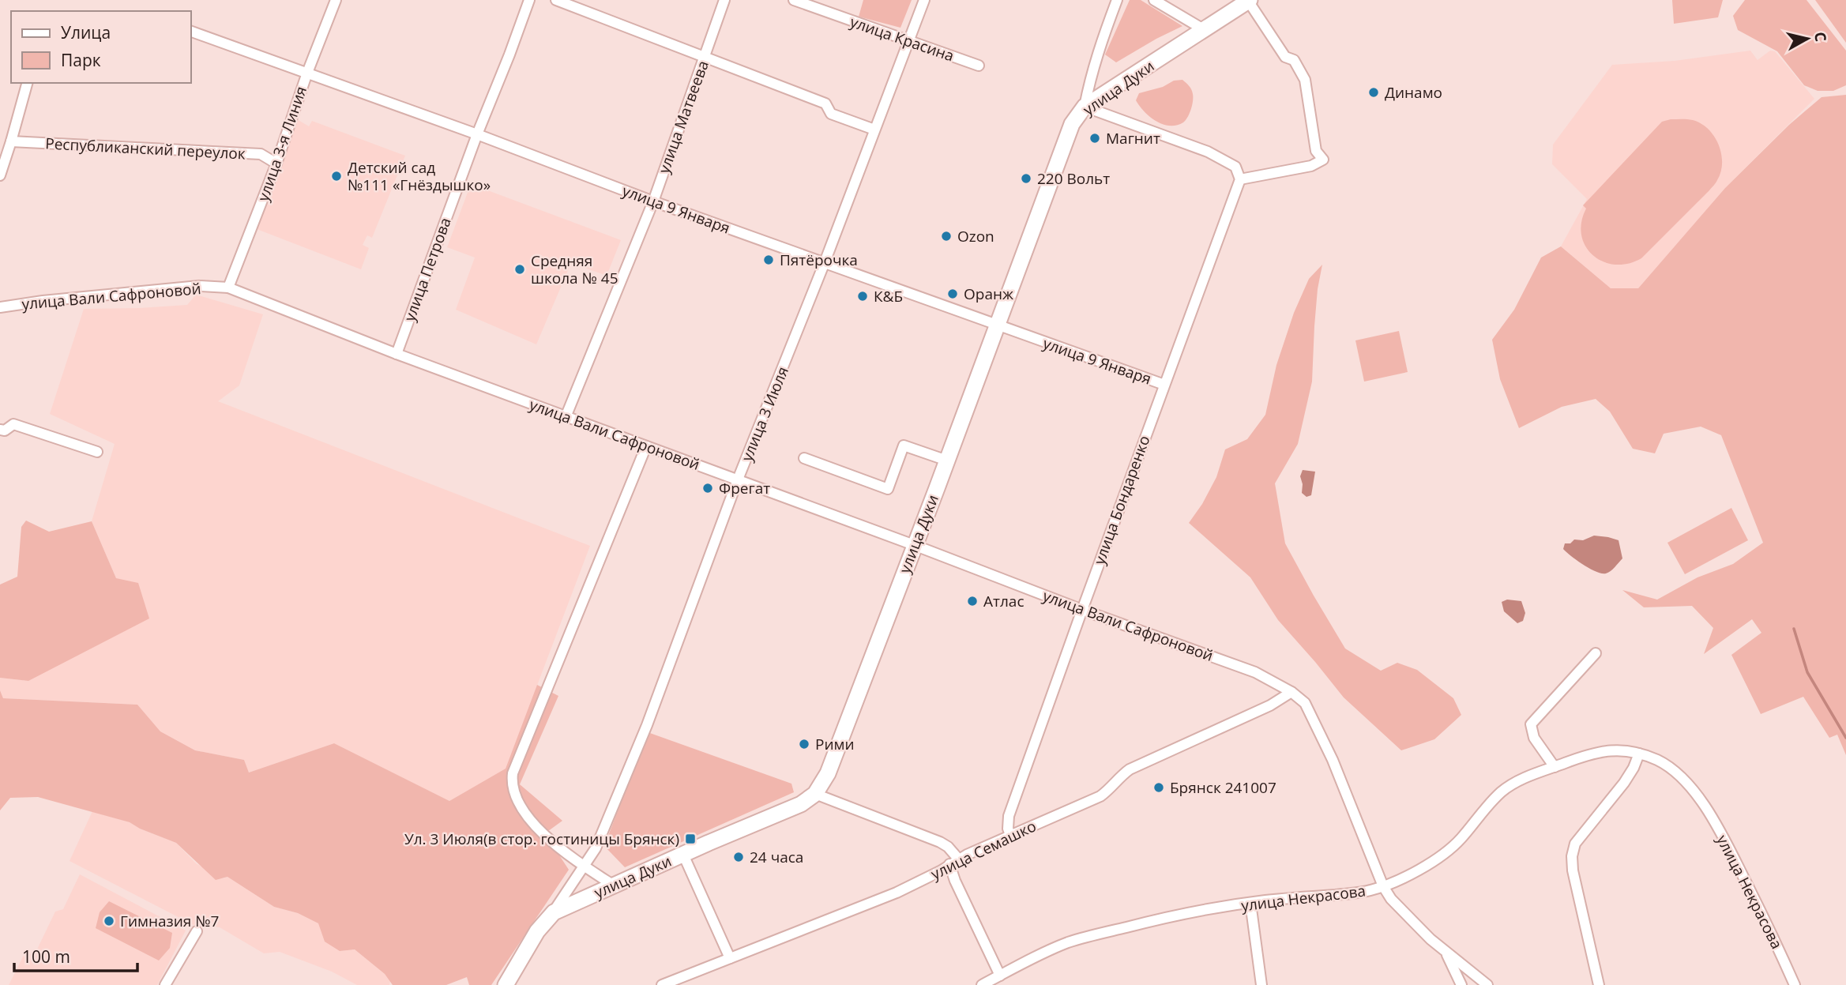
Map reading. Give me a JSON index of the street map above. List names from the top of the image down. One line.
{"streets":{"main road":["улица Дуки"],"street":["улица Красина","улица Матвеева","улица 3-я Линия","Республиканский переулок","улица 9 Января","улица Петрова","улица Вали Сафроновой","улица 3 Июля","улица Бондаренко","улица Семашко","улица Некрасова"]},"crossings":[["улица Красина","улица 3 Июля"],["улица Дуки","улица 9 Января"],["улица Дуки","улица Вали Сафроновой"],["улица Дуки","улица 3 Июля"],["улица Матвеева","улица 9 Января"],["улица Матвеева","улица Вали Сафроновой"],["улица 3-я Линия","Республиканский переулок"],["улица 3-я Линия","улица 9 Января"],["улица 3-я Линия","улица Вали Сафроновой"],["улица 9 Января","улица Петрова"],["улица 9 Января","улица 3 Июля"],["улица 9 Января","улица Бондаренко"],["улица Петрова","улица Вали Сафроновой"],["улица Вали Сафроновой","улица 3 Июля"],["улица Вали Сафроновой","улица Бондаренко"],["улица Вали Сафроновой","улица Семашко"],["улица Вали Сафроновой","улица Некрасова"],["улица Бондаренко","улица Семашко"]],"places":{"other":["Динамо","Магнит","Детский сад №111 «Гнёздышко»","220 Вольт","Ozon","Пятёрочка","Средняя школа № 45","Оранж","К&Б","Фрегат","Атлас","Рими","Брянск 241007","24 часа","Гимназия №7"],"transit":["Ул. 3 Июля(в стор. гостиницы Брянск)"]},"legend":["Улица","Парк"],"scale_bar":"100 m","north":"right"}
